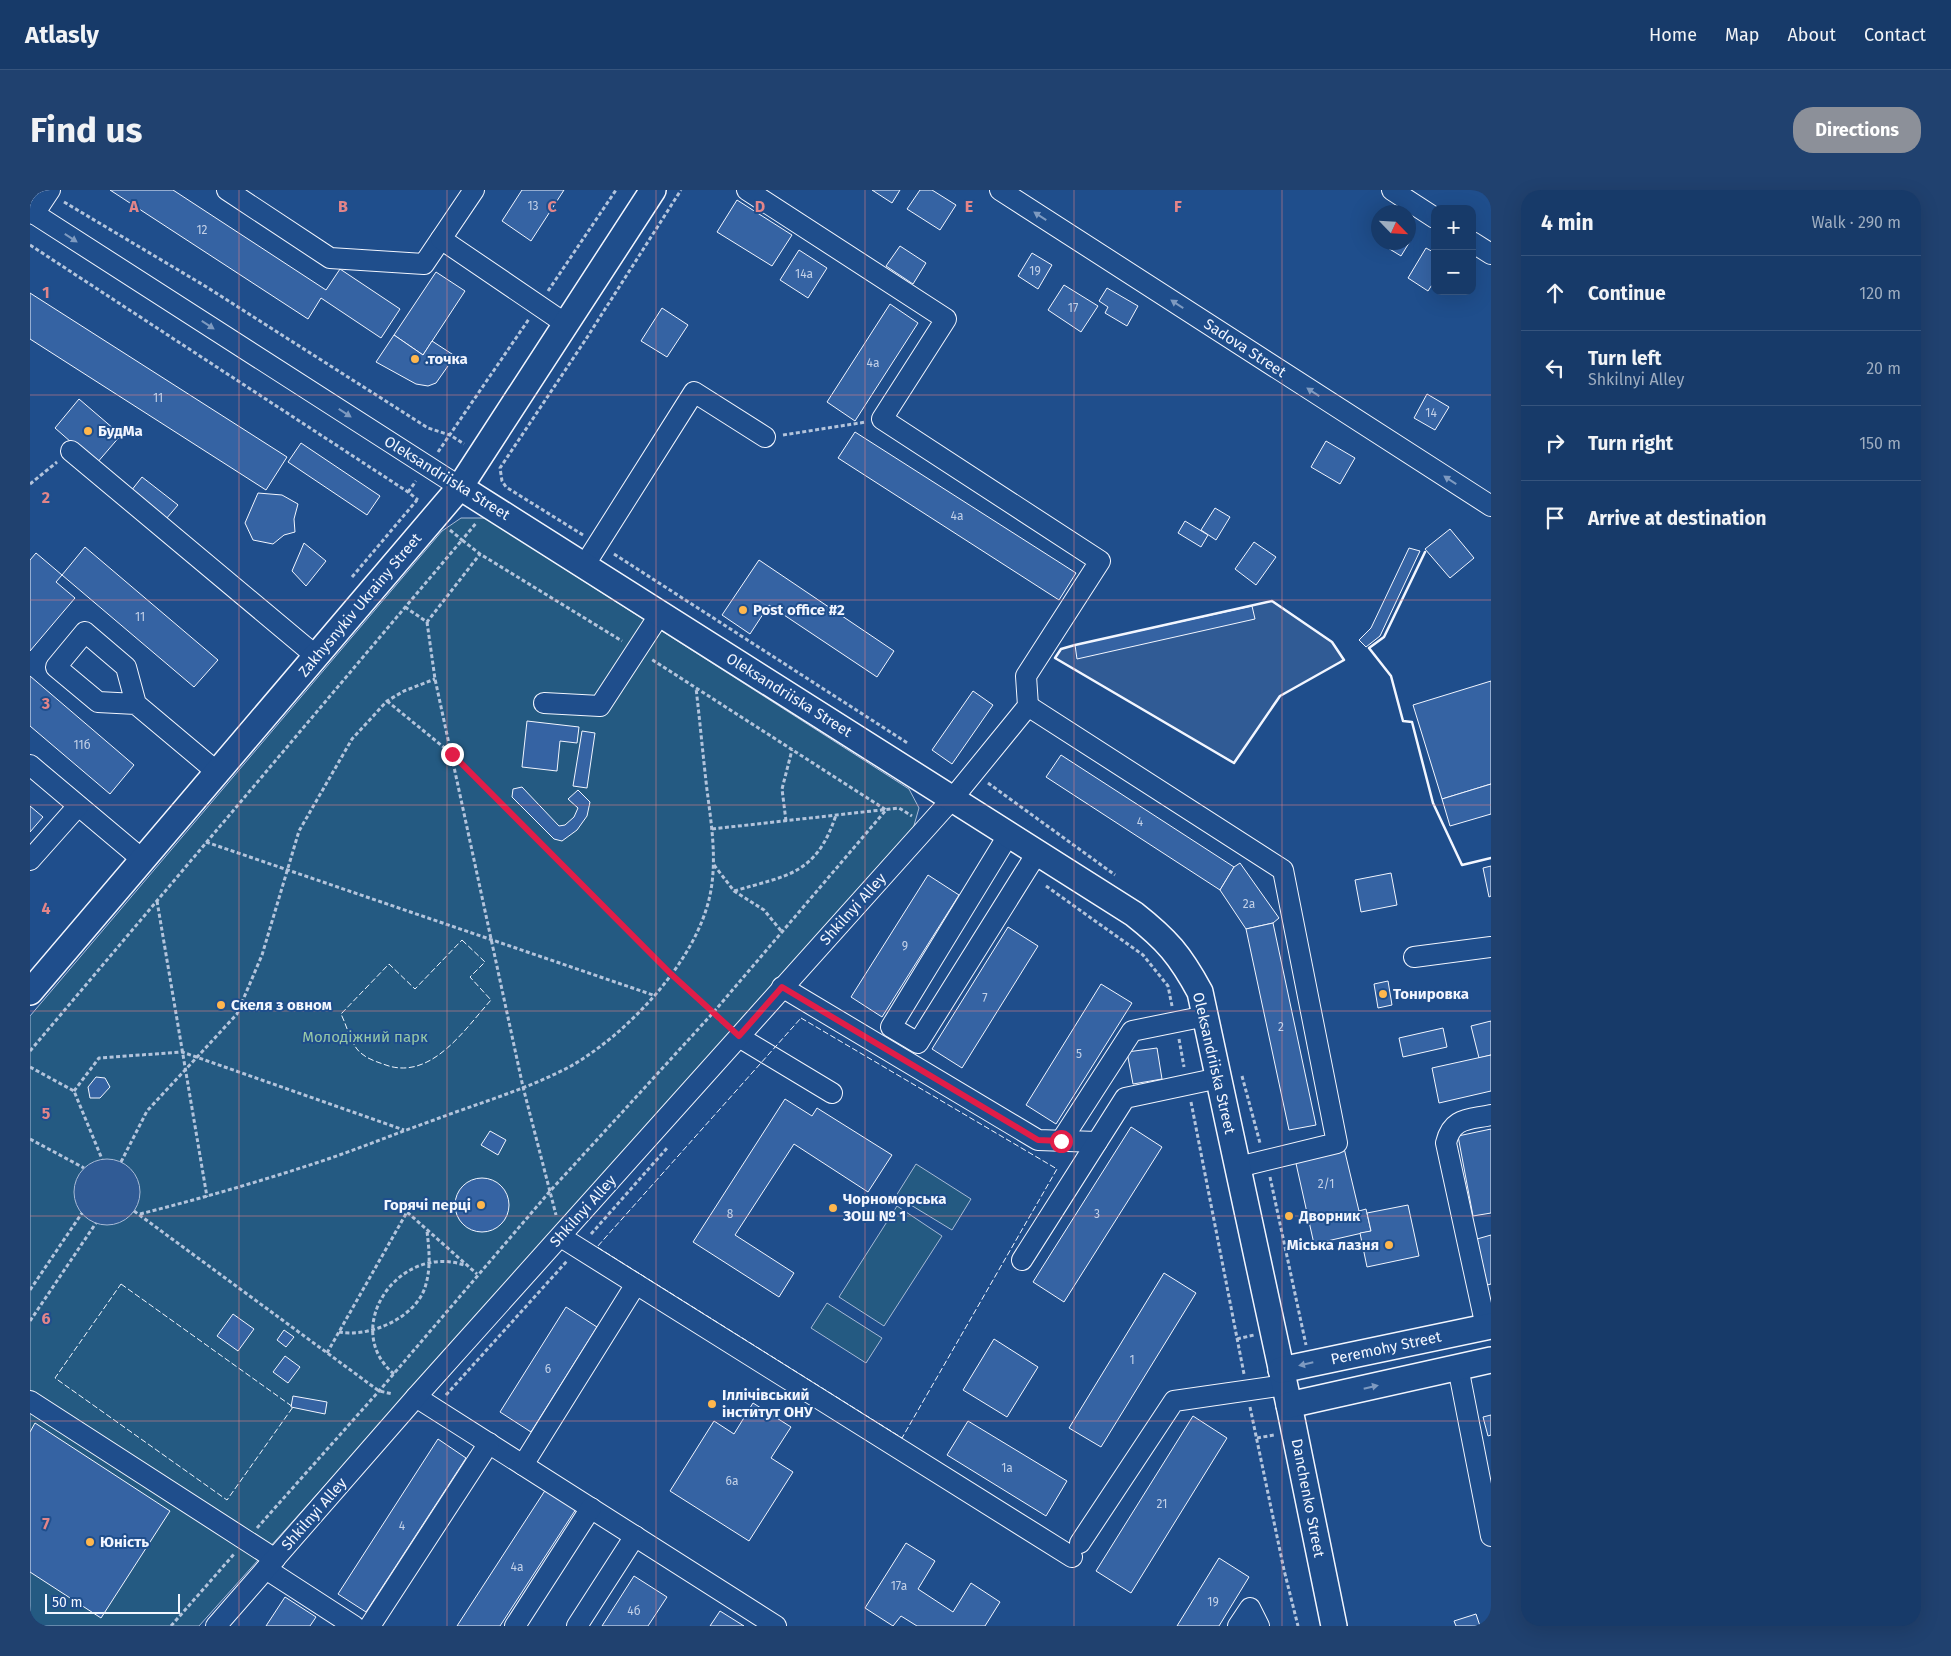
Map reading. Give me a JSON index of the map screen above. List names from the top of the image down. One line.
{"streets":{"main road":["Oleksandriiska Street","Zakhysnykiv Ukrainy Street","Peremohy Street","Danchenko Street"],"street":["Sadova Street","Shkilnyi Alley"]},"crossings":[["Oleksandriiska Street","Zakhysnykiv Ukrainy Street"],["Oleksandriiska Street","Shkilnyi Alley"],["Oleksandriiska Street","Peremohy Street"],["Oleksandriiska Street","Danchenko Street"],["Peremohy Street","Danchenko Street"]],"one_way":["Sadova Street"],"parks":["Молодіжний парк"],"places":[".точка","БудМа","Post office #2","Тонировка","Скеля з овном","Горячі перці","Чорноморська ЗОШ № 1","Дворник","Міська лазня","Іллічівський інститут ОНУ","Юність"],"house_numbers":["13","12","19","14а","17","4а","11","14","4а","11","11б","4","2а","9","7","2","5","2/1","8","3","1","6","1а","6а","21","4","4а","17а","19","4б"],"scale_bar":"50 m","north":"bottom right","page":{"header":"Atlasly","nav":["Home","Map","About","Contact"],"buttons":"Directions","title":"Find us","heading":["4 min","Walk · 290 m"],"map_buttons":["+","−"],"list":[["Continue","120 m"],["Turn left","Shkilnyi Alley","20 m"],["Turn right","150 m"],"Arrive at destination"],"scale":"50 m"},"grid":{"columns":["A","B","C","D","E","F"],"rows":["1","2","3","4","5","6","7"]}}
